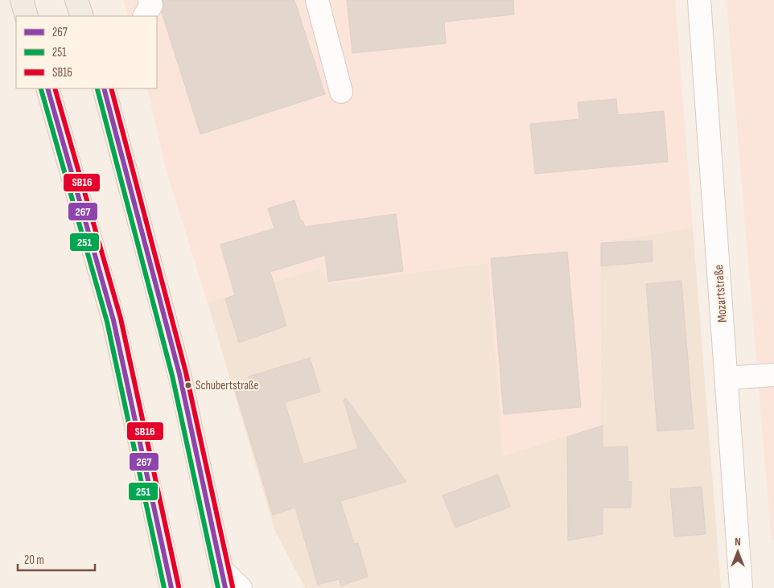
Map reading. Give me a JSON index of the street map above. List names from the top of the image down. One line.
{"streets":{"street":["Mozartstraße"]},"places":["Schubertstraße"],"lines":["transit line 267","transit line SB16","transit line 251"],"legend":["267","251","SB16"],"scale_bar":"20 m","north":"top"}
